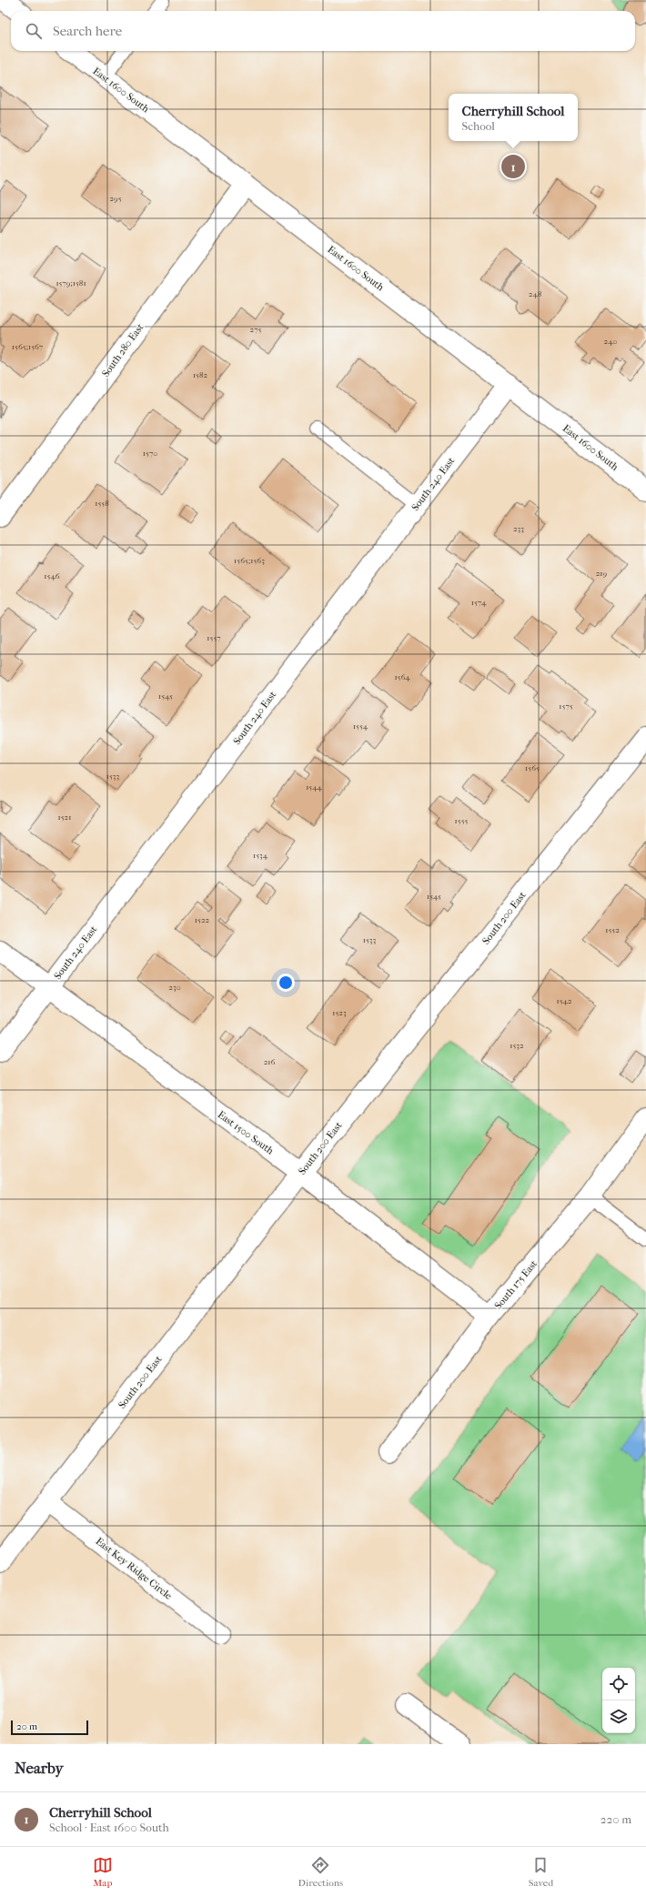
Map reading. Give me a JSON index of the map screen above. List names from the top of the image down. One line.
{"streets":{"street":["East 1600 South","South 280 East","South 240 East","South 200 East","East 1500 South","South 175 East","East Key Ridge Circle"]},"crossings":[["East 1600 South","South 280 East"],["East 1600 South","South 240 East"],["South 240 East","East 1500 South"],["South 200 East","East 1500 South"],["South 200 East","East Key Ridge Circle"],["East 1500 South","South 175 East"]],"house_numbers":["295","1579;1581","248","275","240","1565;1567","1582","1570","1558","233","1565;1563","219","1546","1574","1557","1564","1545","1575","1554","1565","1533","1544","1521","1555","1534","1545","1522","1552","1533","230","1542","1523","1532","216"],"scale_bar":"20 m","page":{"search":"Search here","popup":["Cherryhill School","School"],"pins":"1","scale":"20 m","heading":"Nearby","list":[{"mark":"1","name":"Cherryhill School","note":"School · East 1600 South","value":"220 m"}],"nav":["Map","Directions","Saved"]}}
